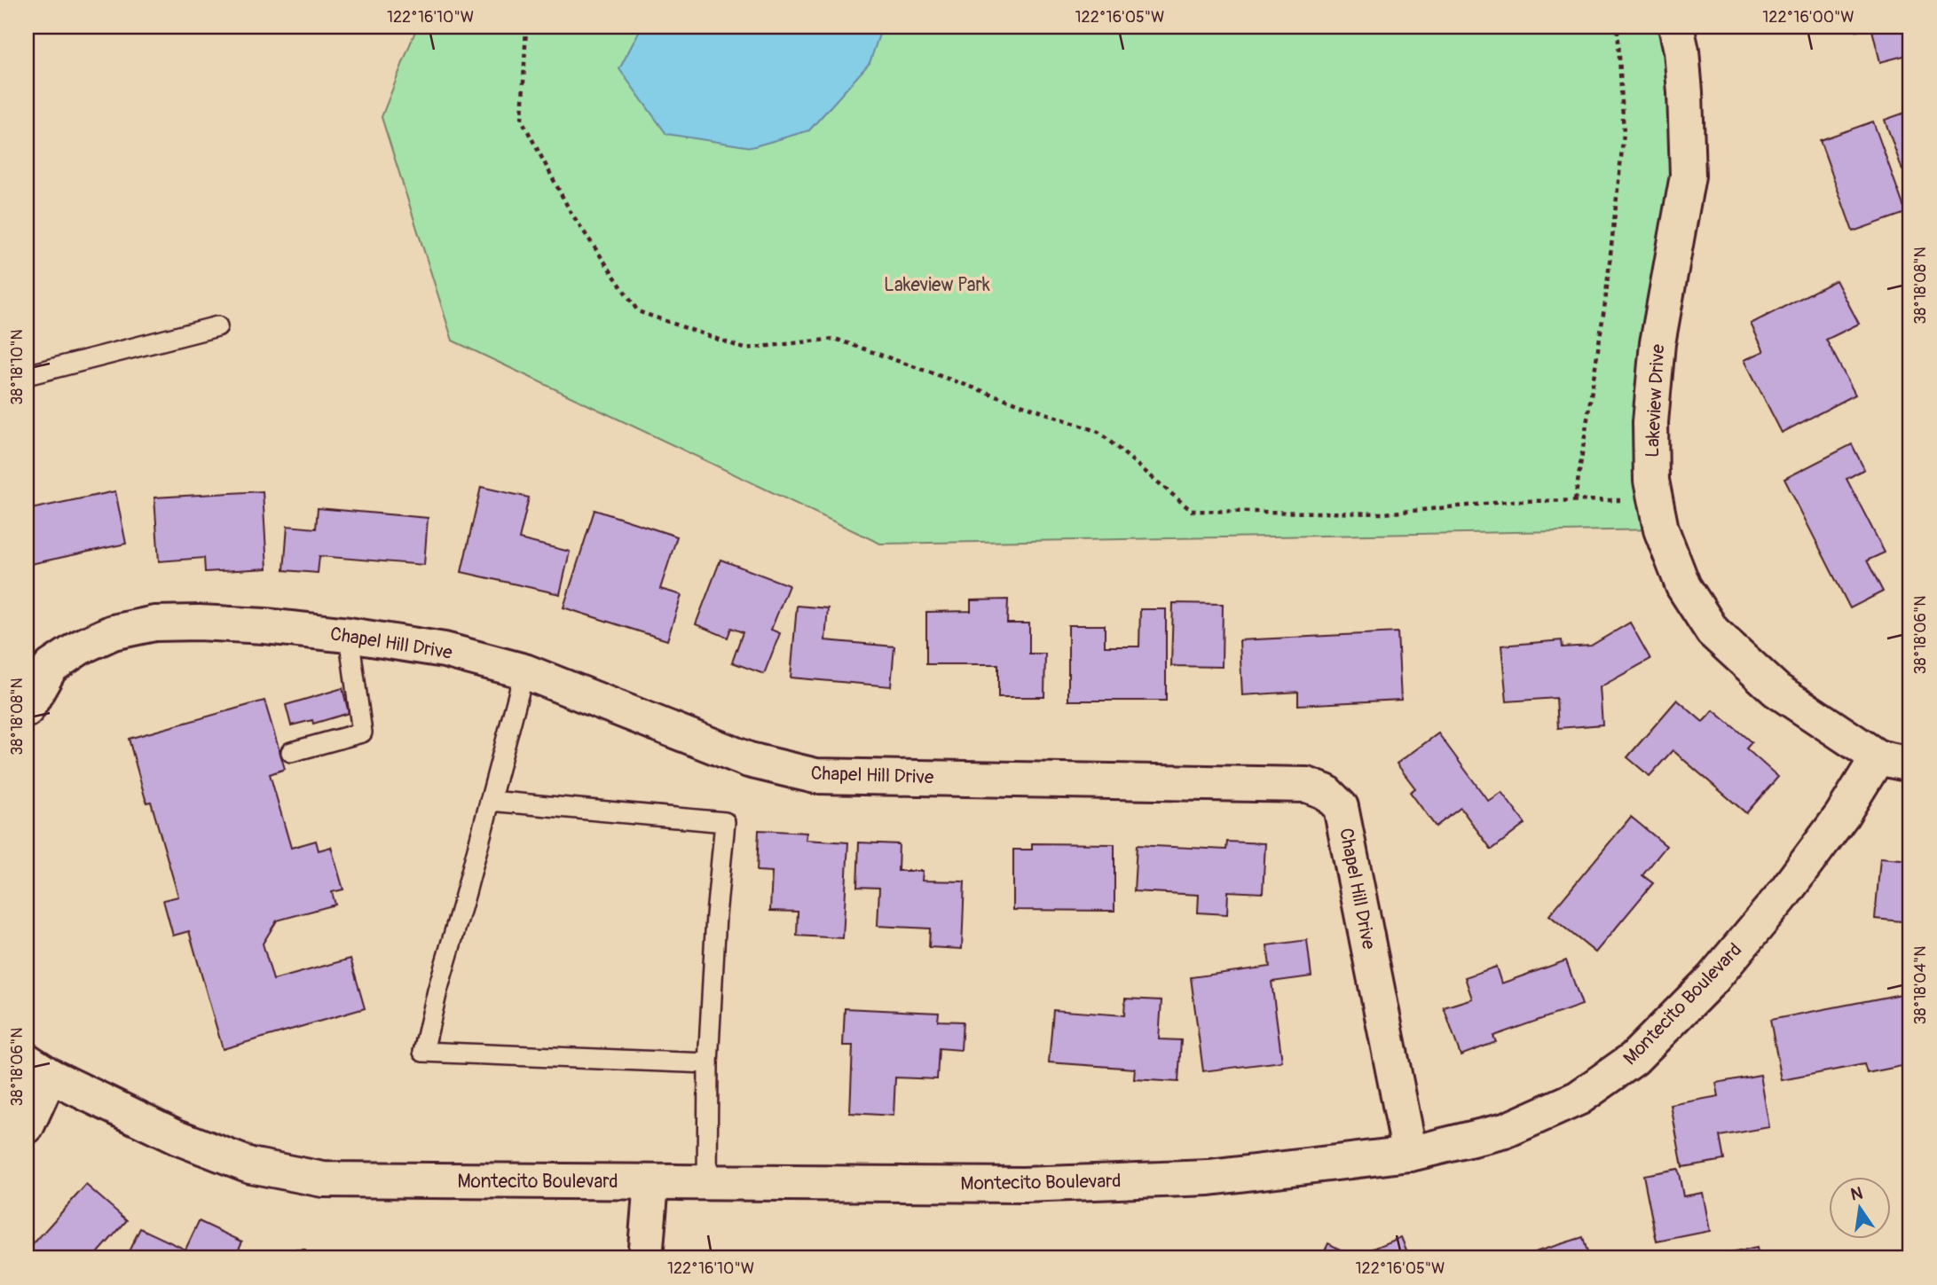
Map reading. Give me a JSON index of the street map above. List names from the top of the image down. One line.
{"streets":{"street":["Lakeview Drive","Chapel Hill Drive","Montecito Boulevard"]},"crossings":[["Lakeview Drive","Montecito Boulevard"],["Chapel Hill Drive","Montecito Boulevard"]],"parks":["Lakeview Park"],"north":"top","coordinates":["122°16'10\"W","122°16'05\"W","122°16'00\"W","38°18'08\"N","38°18'10\"N","38°18'06\"N","38°18'04\"N"]}
